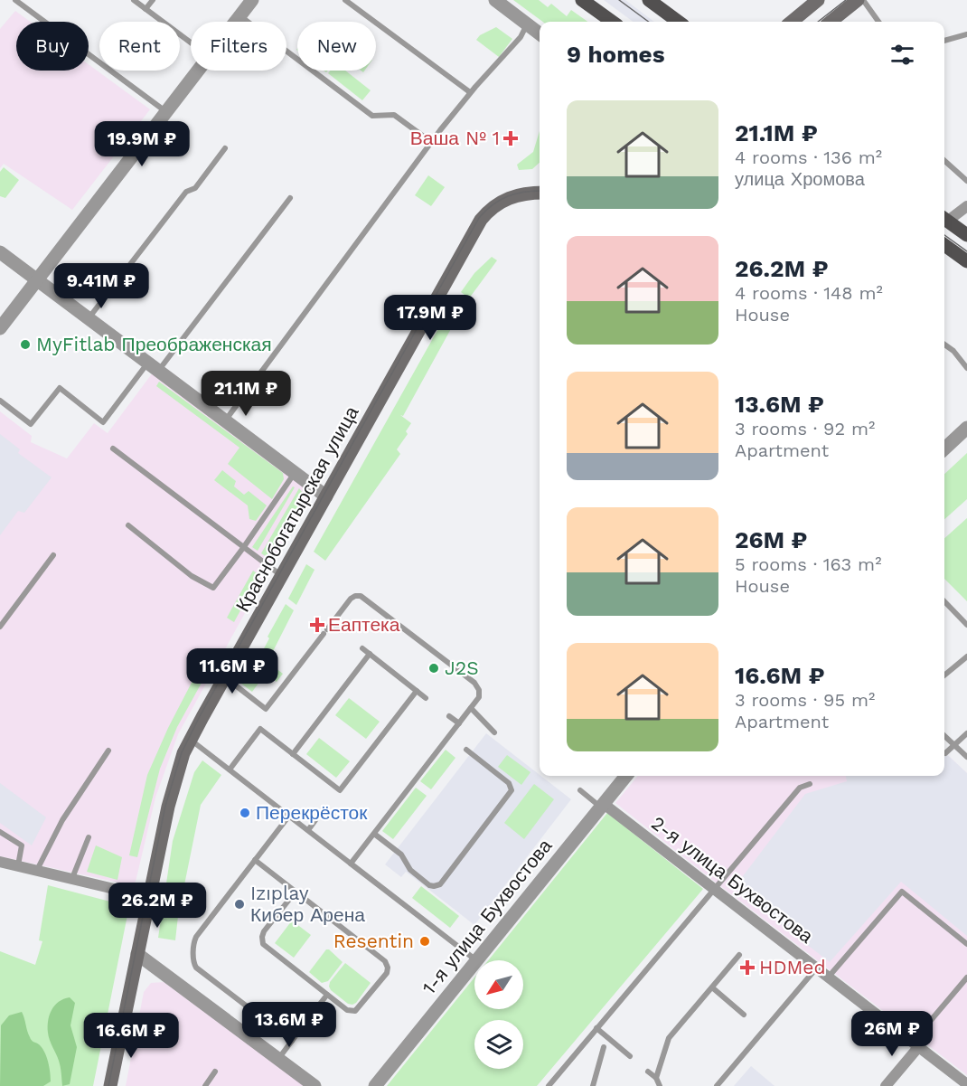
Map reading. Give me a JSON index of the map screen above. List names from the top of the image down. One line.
{"streets":{"main road":["Краснобогатырская улица"],"street":["2-я улица Бухвостова","1-я улица Бухвостова"]},"crossings":[["2-я улица Бухвостова","1-я улица Бухвостова"]],"places":{"health":["Ваша № 1","Еаптека","HDMed"],"other":["MyFitlab Преображенская","J2S","Перекрёсток","Izıplay Кибер Арена","Resentin"]},"north":"bottom left","page":{"chip":["Buy","Rent","Filters","New"],"heading":"9 homes","list":[{"name":"21.1M ₽","note":"4 rooms · 136 m² · улица Хромова"},{"name":"26.2M ₽","note":"4 rooms · 148 m² · House"},{"name":"13.6M ₽","note":"3 rooms · 92 m² · Apartment"},{"name":"26M ₽","note":"5 rooms · 163 m² · House"},{"name":"16.6M ₽","note":"3 rooms · 95 m² · Apartment"}],"price":["19.9M ₽","9.41M ₽","17.9M ₽","21.1M ₽","11.6M ₽","26.2M ₽","13.6M ₽","26M ₽","16.6M ₽"]}}
